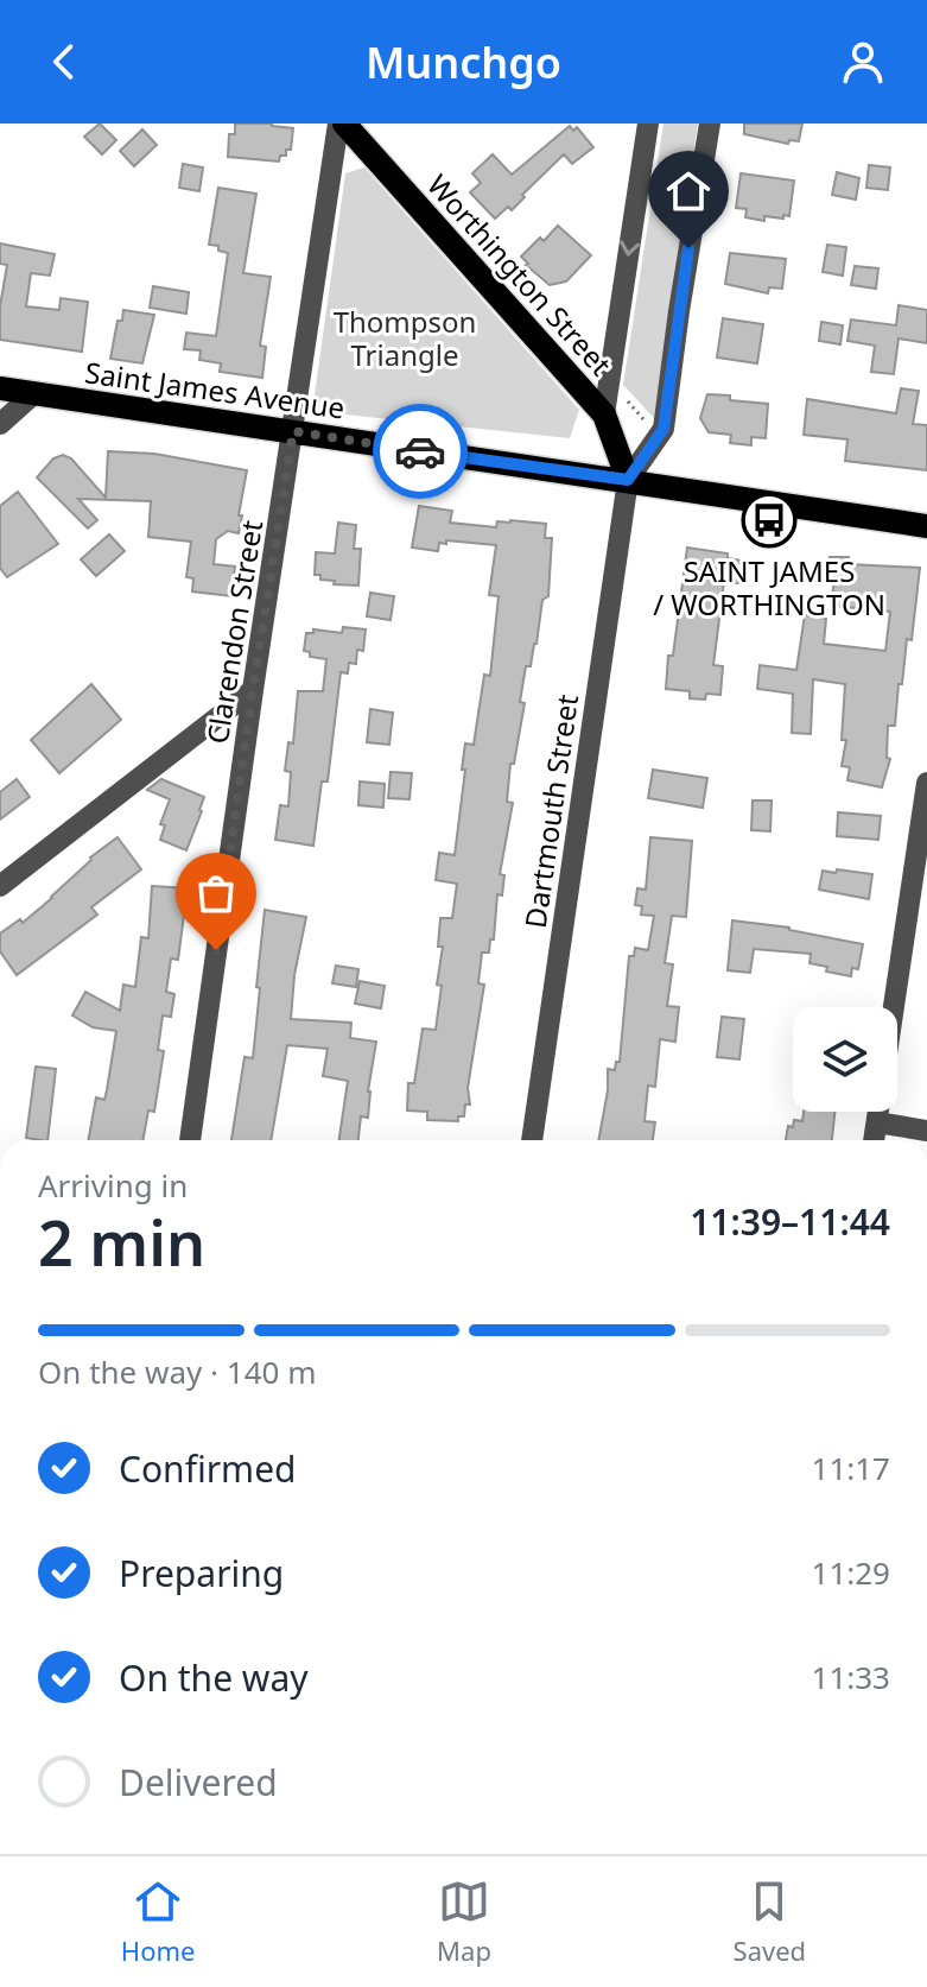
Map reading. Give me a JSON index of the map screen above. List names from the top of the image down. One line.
{"streets":{"main road":["Worthington Street","Saint James Avenue"],"street":["Clarendon Street","Dartmouth Street"]},"crossings":[["Worthington Street","Saint James Avenue"],["Worthington Street","Clarendon Street"],["Worthington Street","Dartmouth Street"],["Saint James Avenue","Clarendon Street"],["Saint James Avenue","Dartmouth Street"]],"parks":["Thompson Triangle"],"places":{"bus stop":["SAINT JAMES / WORTHINGTON"]},"page":{"header":"Munchgo","heading":["2 min","Arriving in","11:39–11:44"],"bar":"On the way · 140 m","list":[["Confirmed","11:17"],["Preparing","11:29"],["On the way","11:33"],"Delivered"],"tabs":["Home","Map","Saved"]}}
